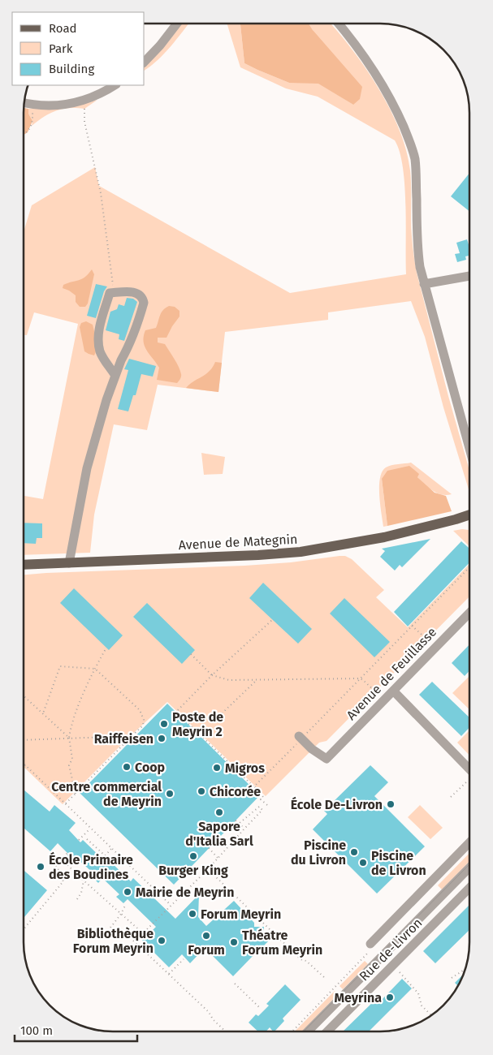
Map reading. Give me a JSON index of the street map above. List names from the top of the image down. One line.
{"streets":{"main road":["Avenue de Mategnin"],"street":["Avenue de Feuillasse","Rue de-Livron"]},"places":["Poste de Meyrin 2","Raiffeisen","Coop","Migros","Chicorée","Centre commercial de Meyrin","École De-Livron","Sapore d'Italia Sarl","Piscine du Livron","Burger King","Piscine de Livron","École Primaire des Boudines","Mairie de Meyrin","Forum Meyrin","Forum","Bibliothèque Forum Meyrin","Théatre Forum Meyrin","Meyrina"],"legend":["Road","Park","Building"],"scale_bar":"100 m"}
